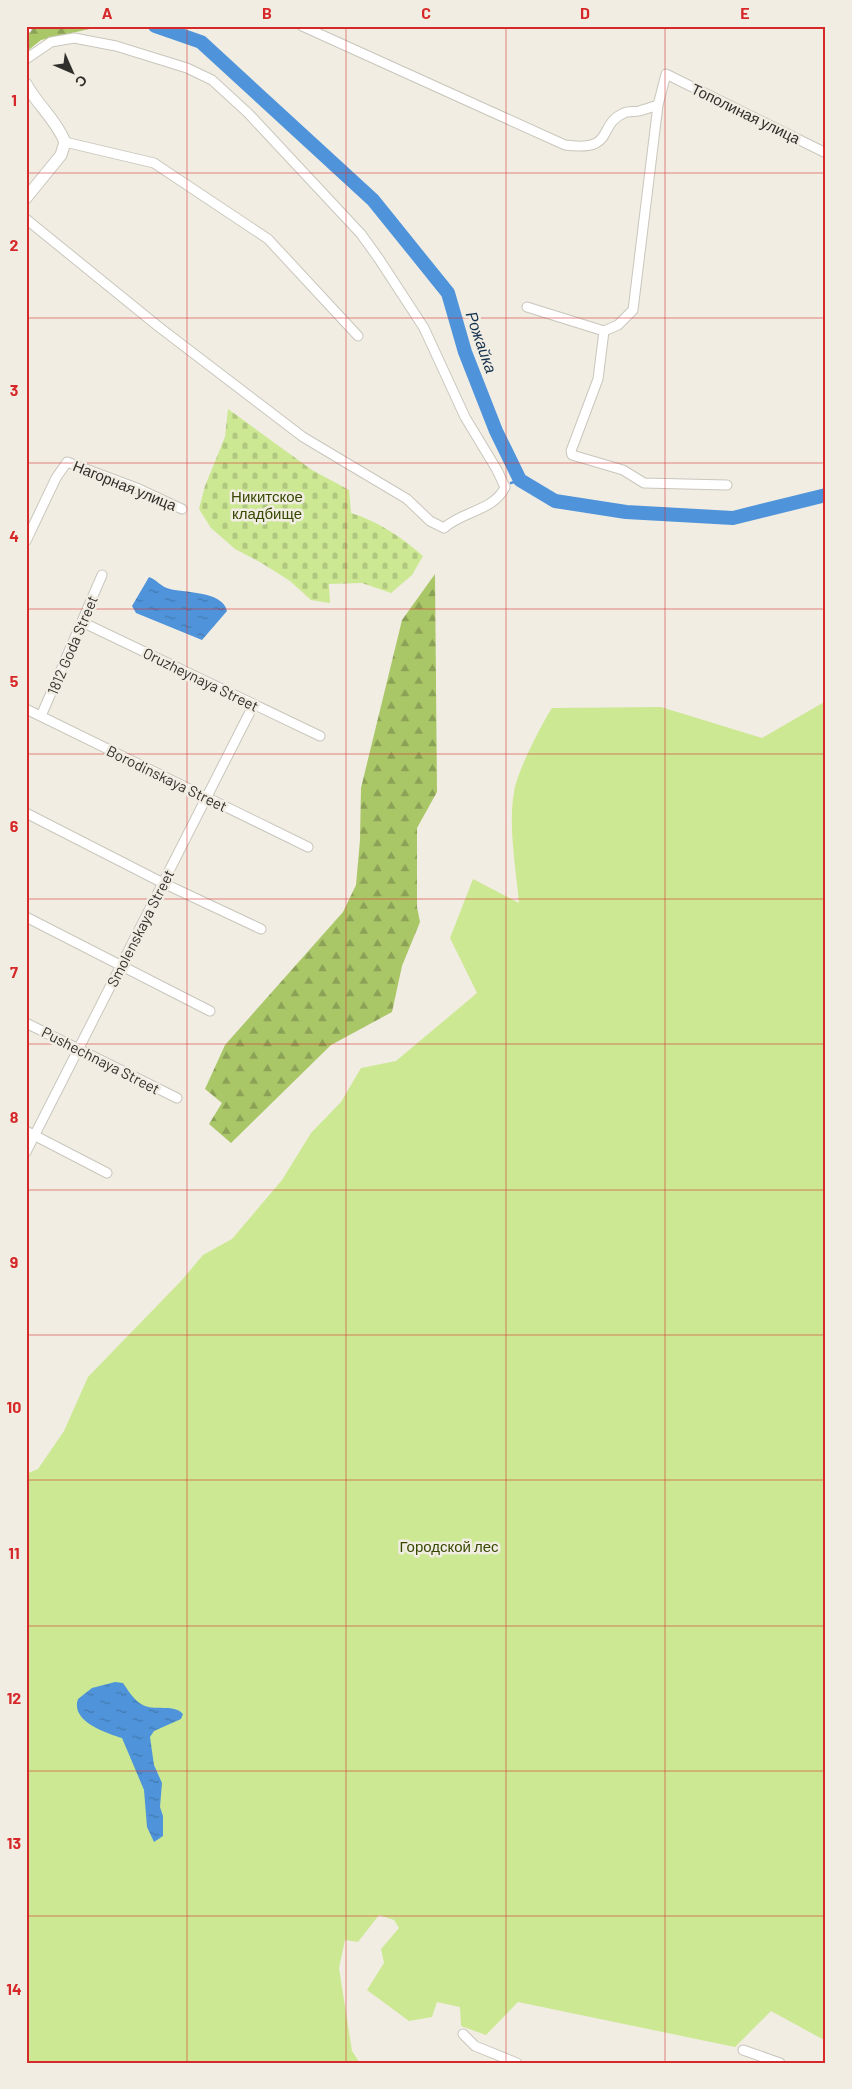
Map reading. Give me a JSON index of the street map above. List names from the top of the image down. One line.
{"streets":{"street":["Тополиная улица","Нагорная улица","1812 Goda Street","Oruzheynaya Street","Borodinskaya Street","Smolenskaya Street","Pushechnaya Street"]},"crossings":[["1812 Goda Street","Oruzheynaya Street"],["1812 Goda Street","Borodinskaya Street"],["Oruzheynaya Street","Smolenskaya Street"],["Borodinskaya Street","Smolenskaya Street"],["Smolenskaya Street","Pushechnaya Street"]],"water":["Рожайка"],"parks":["Никитское кладбище","Городской лес"],"north":"bottom right","grid":{"columns":["A","B","C","D","E"],"rows":["1","2","3","4","5","6","7","8","9","10","11","12","13","14"]}}
